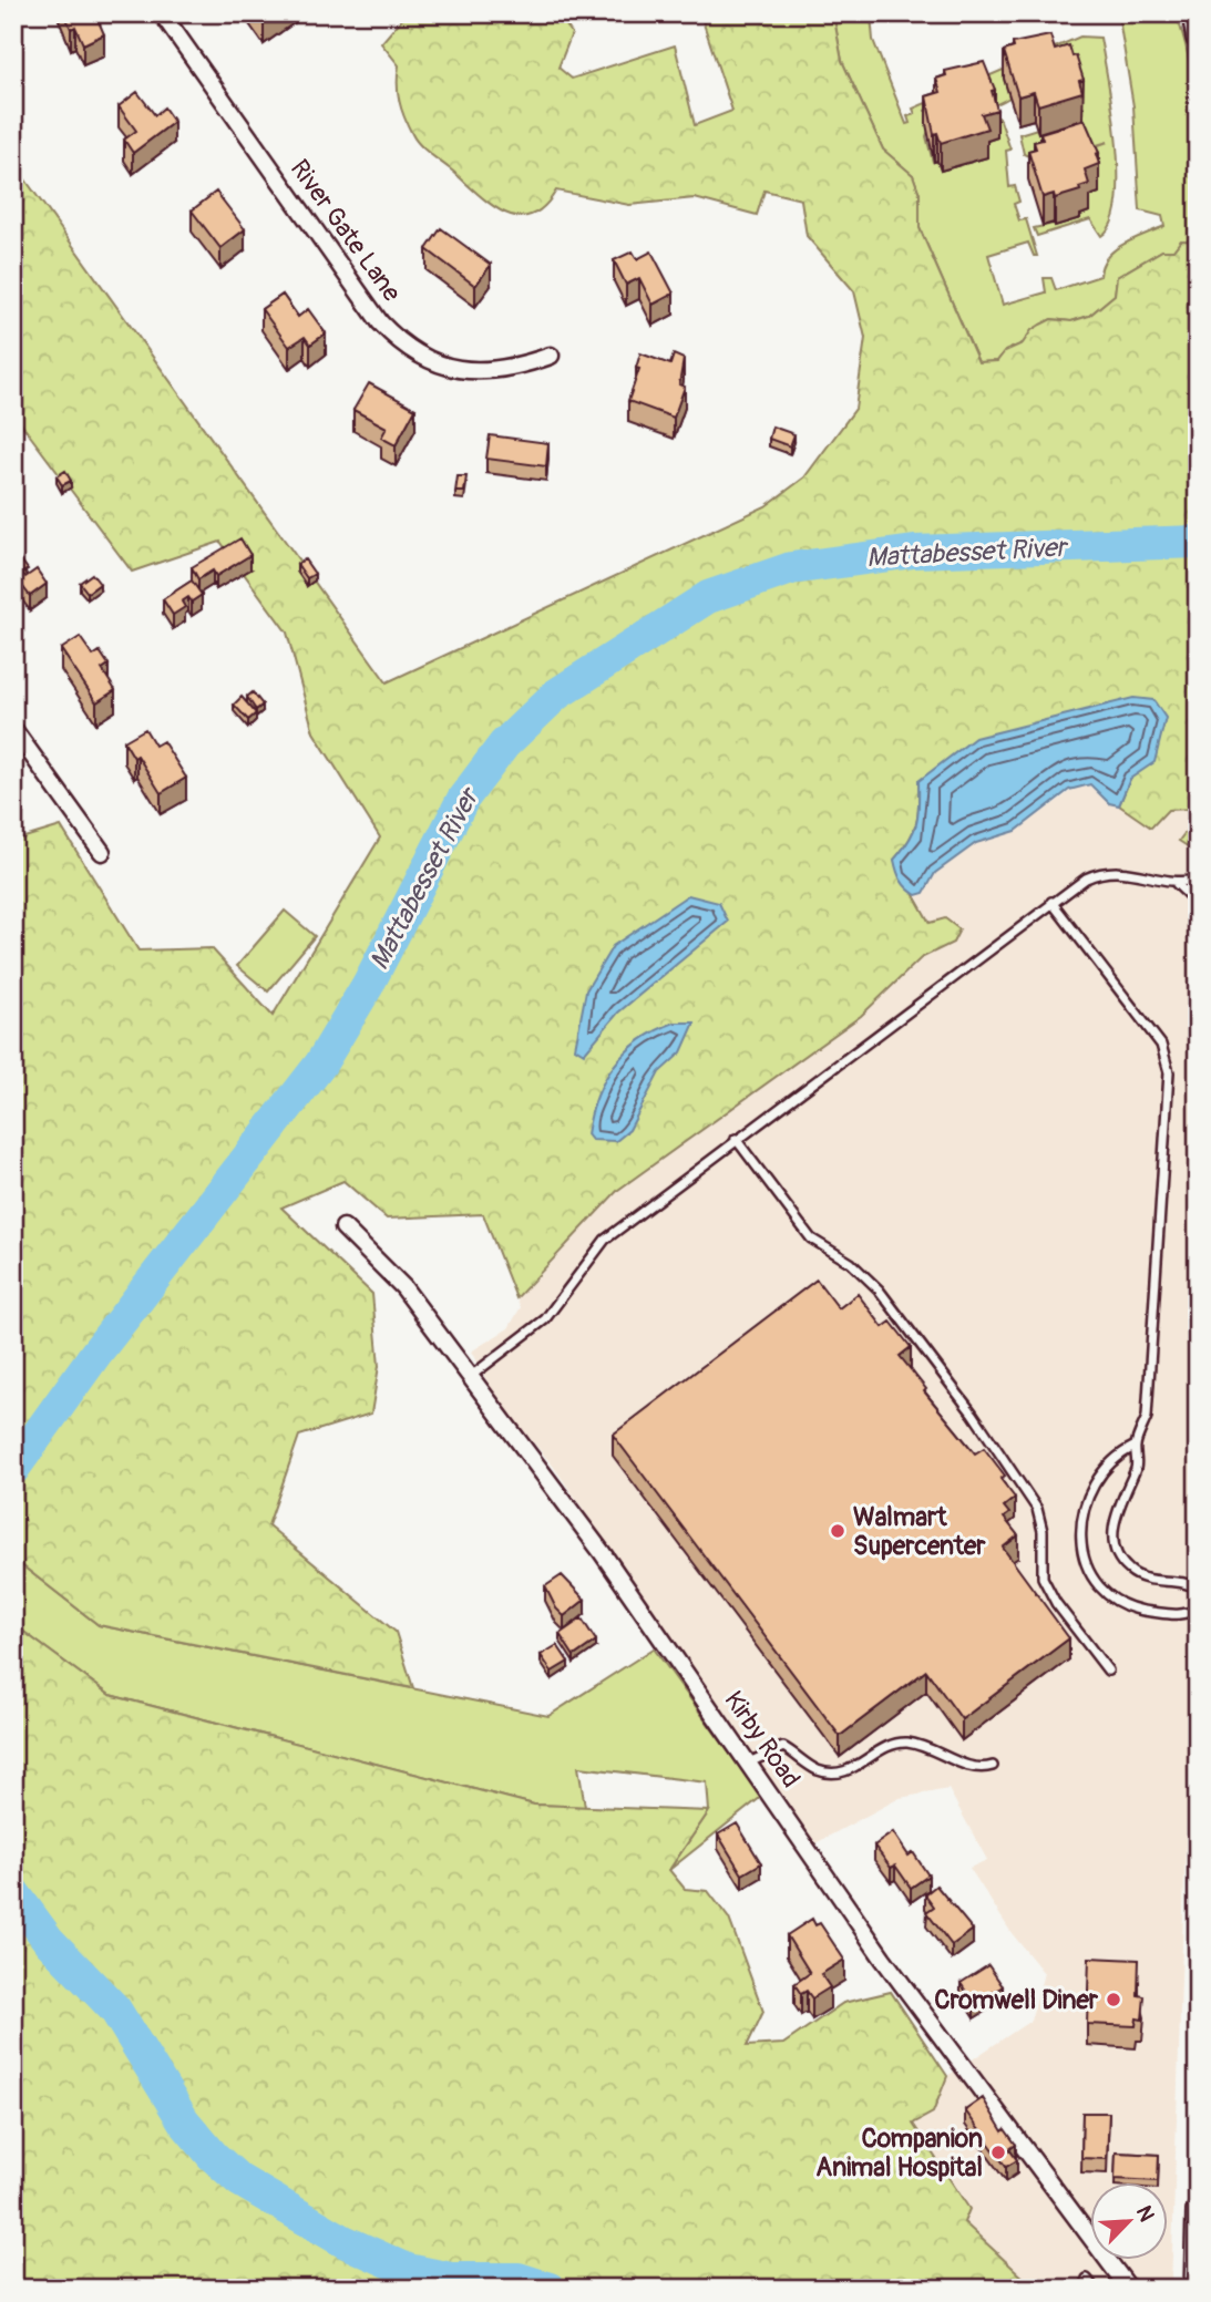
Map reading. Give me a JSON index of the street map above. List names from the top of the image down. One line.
{"streets":{"street":["River Gate Lane","Kirby Road"]},"water":["Mattabesset River"],"places":["Walmart Supercenter","Cromwell Diner","Companion Animal Hospital"],"north":"top right"}
